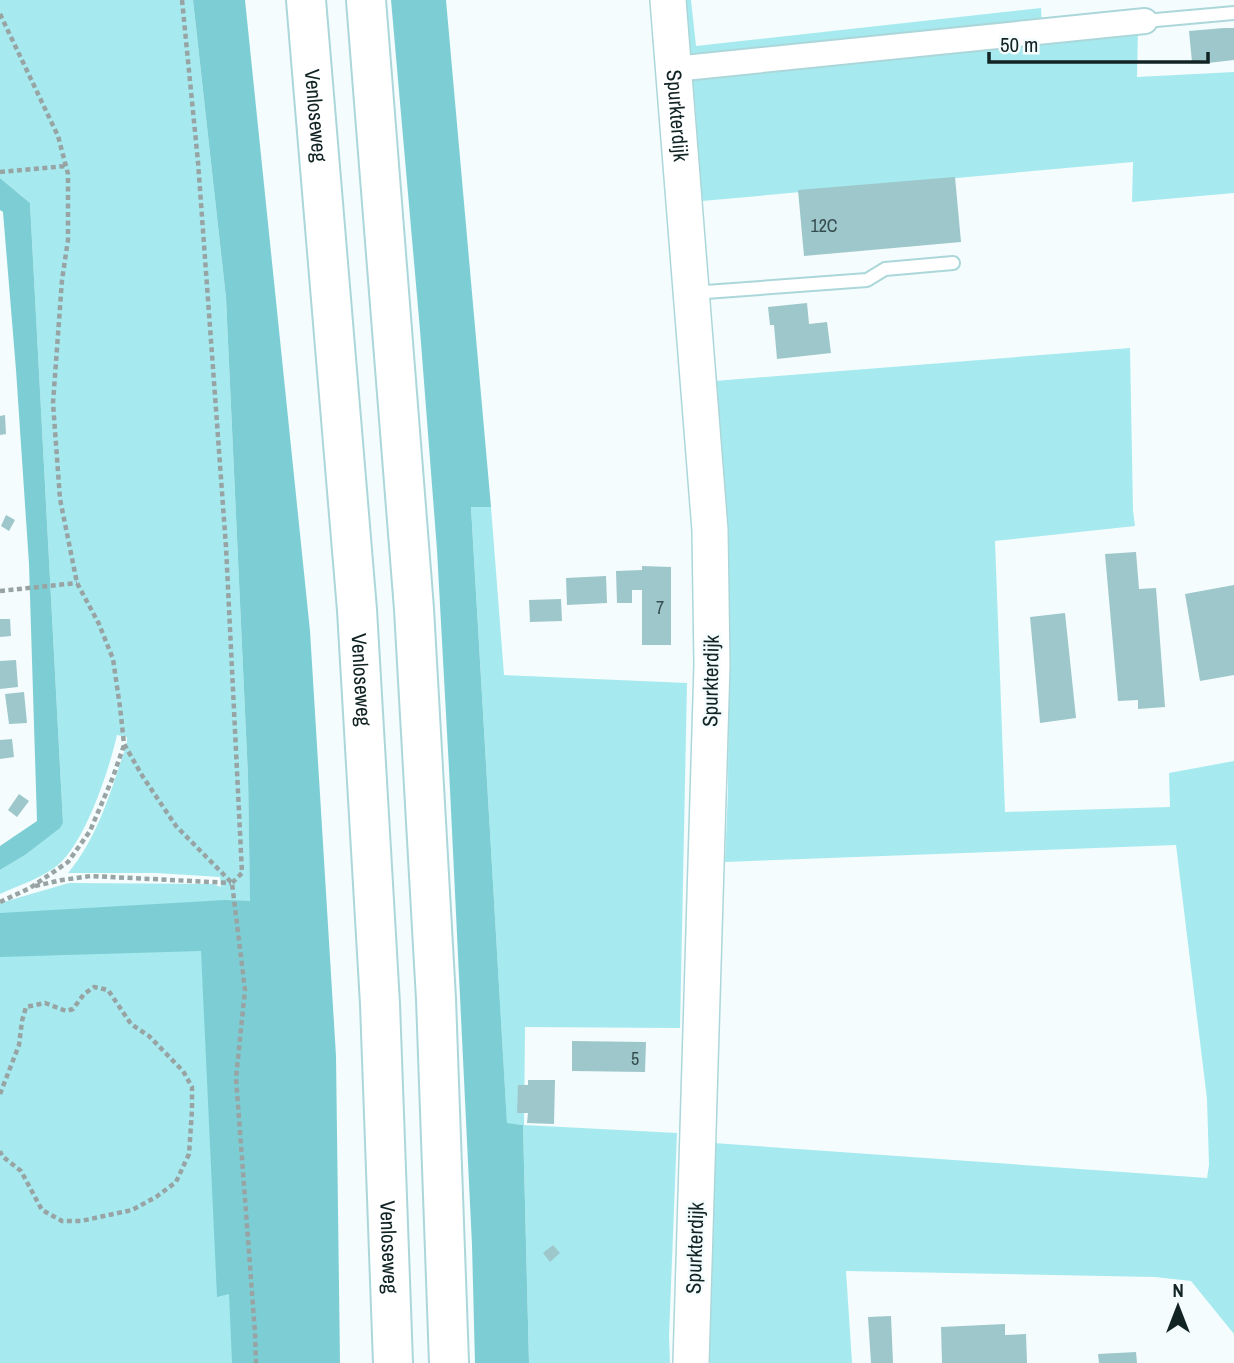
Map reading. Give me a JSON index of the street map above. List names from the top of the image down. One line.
{"streets":{"highway":["Venloseweg"],"street":["Spurkterdijk"]},"house_numbers":["12C","7","5"],"scale_bar":"50 m","north":"top"}
